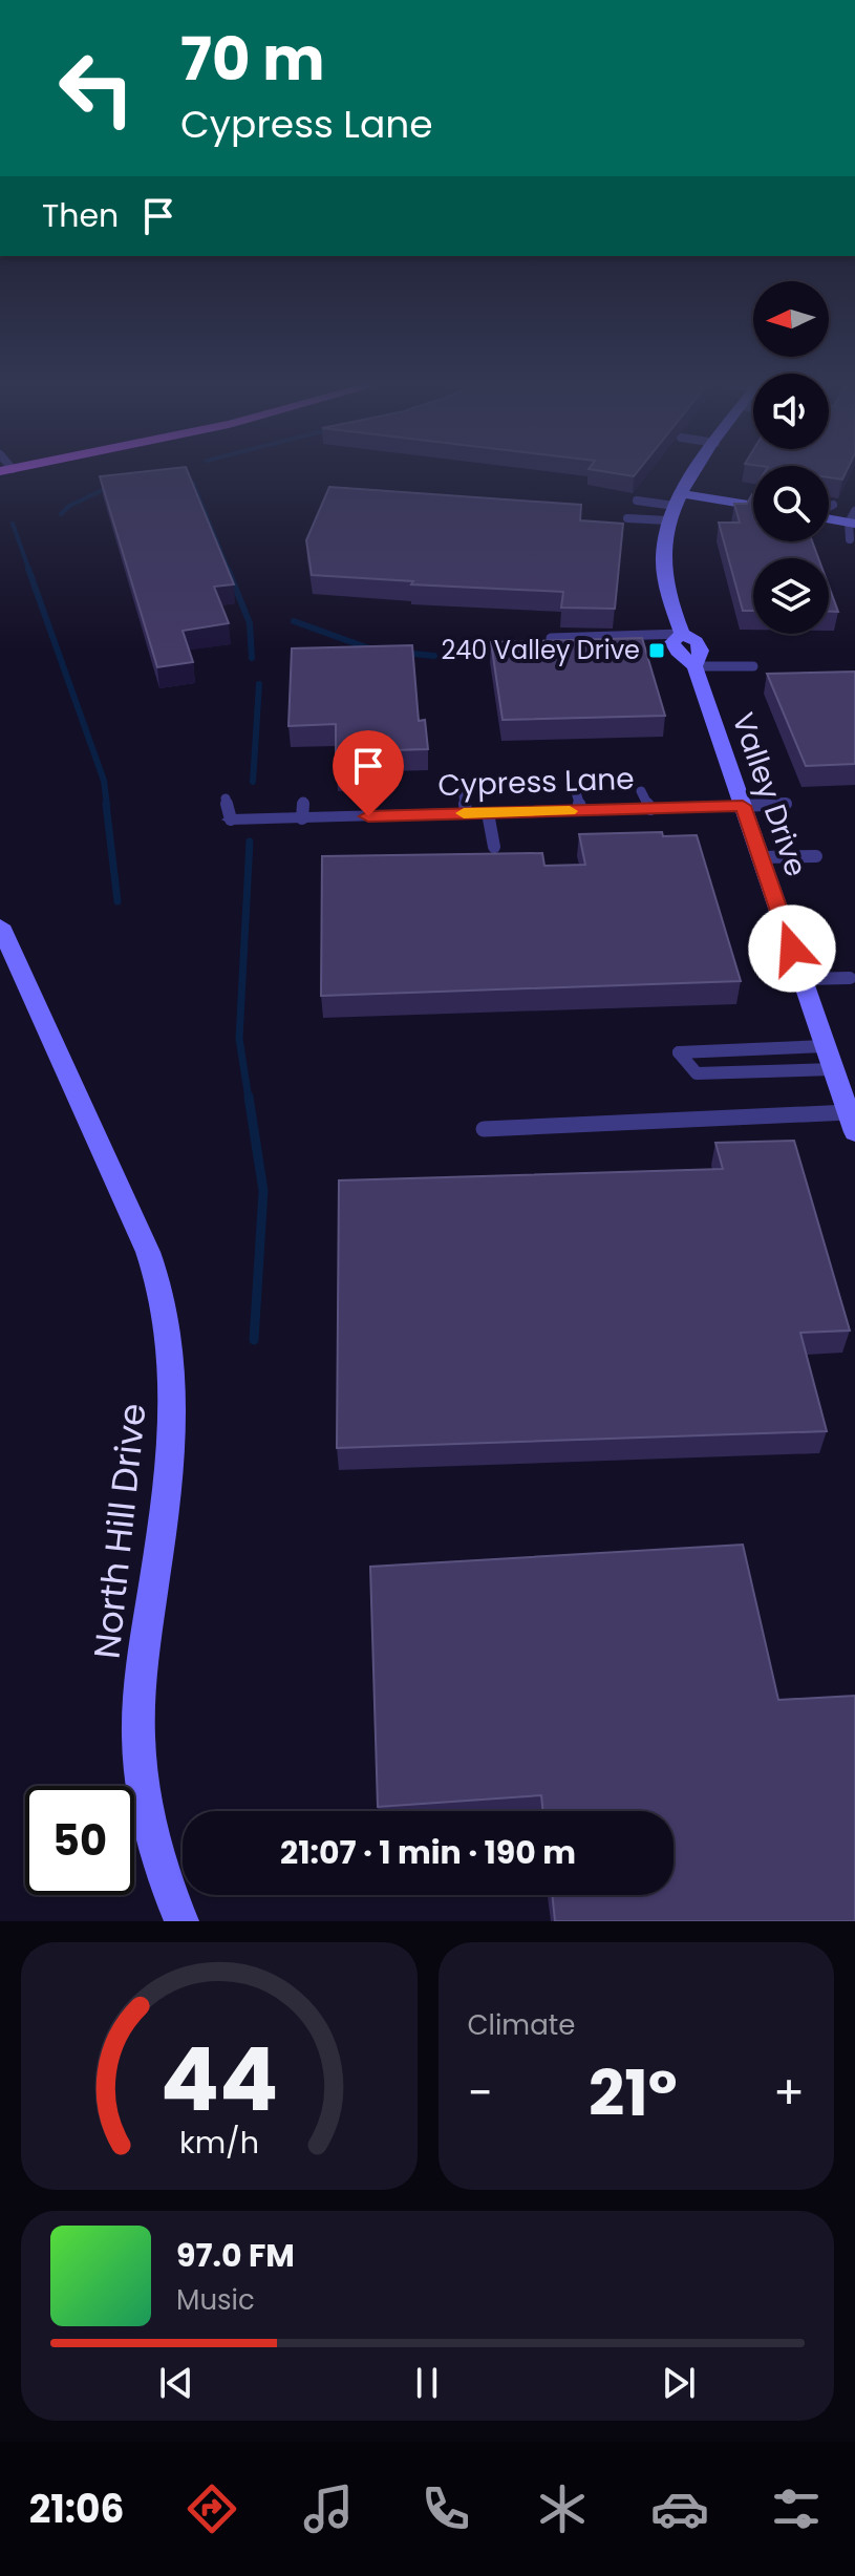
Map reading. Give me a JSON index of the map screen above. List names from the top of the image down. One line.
{"streets":{"main road":["Valley Drive","North Hill Drive"],"street":["Cypress Lane"]},"crossings":[["Cypress Lane","Valley Drive"]],"places":{"transit":["240 Valley Drive"]},"north":"left","page":{"turn":["70 m","Cypress Lane"],"then":"Then","limit":"50","trip":"21:07 · 1 min · 190 m","tile":"Climate","heat":["−","21°","+"],"song":["97.0 FM","Music"],"tabs":"21:06","gauge":["44","km/h"]}}
